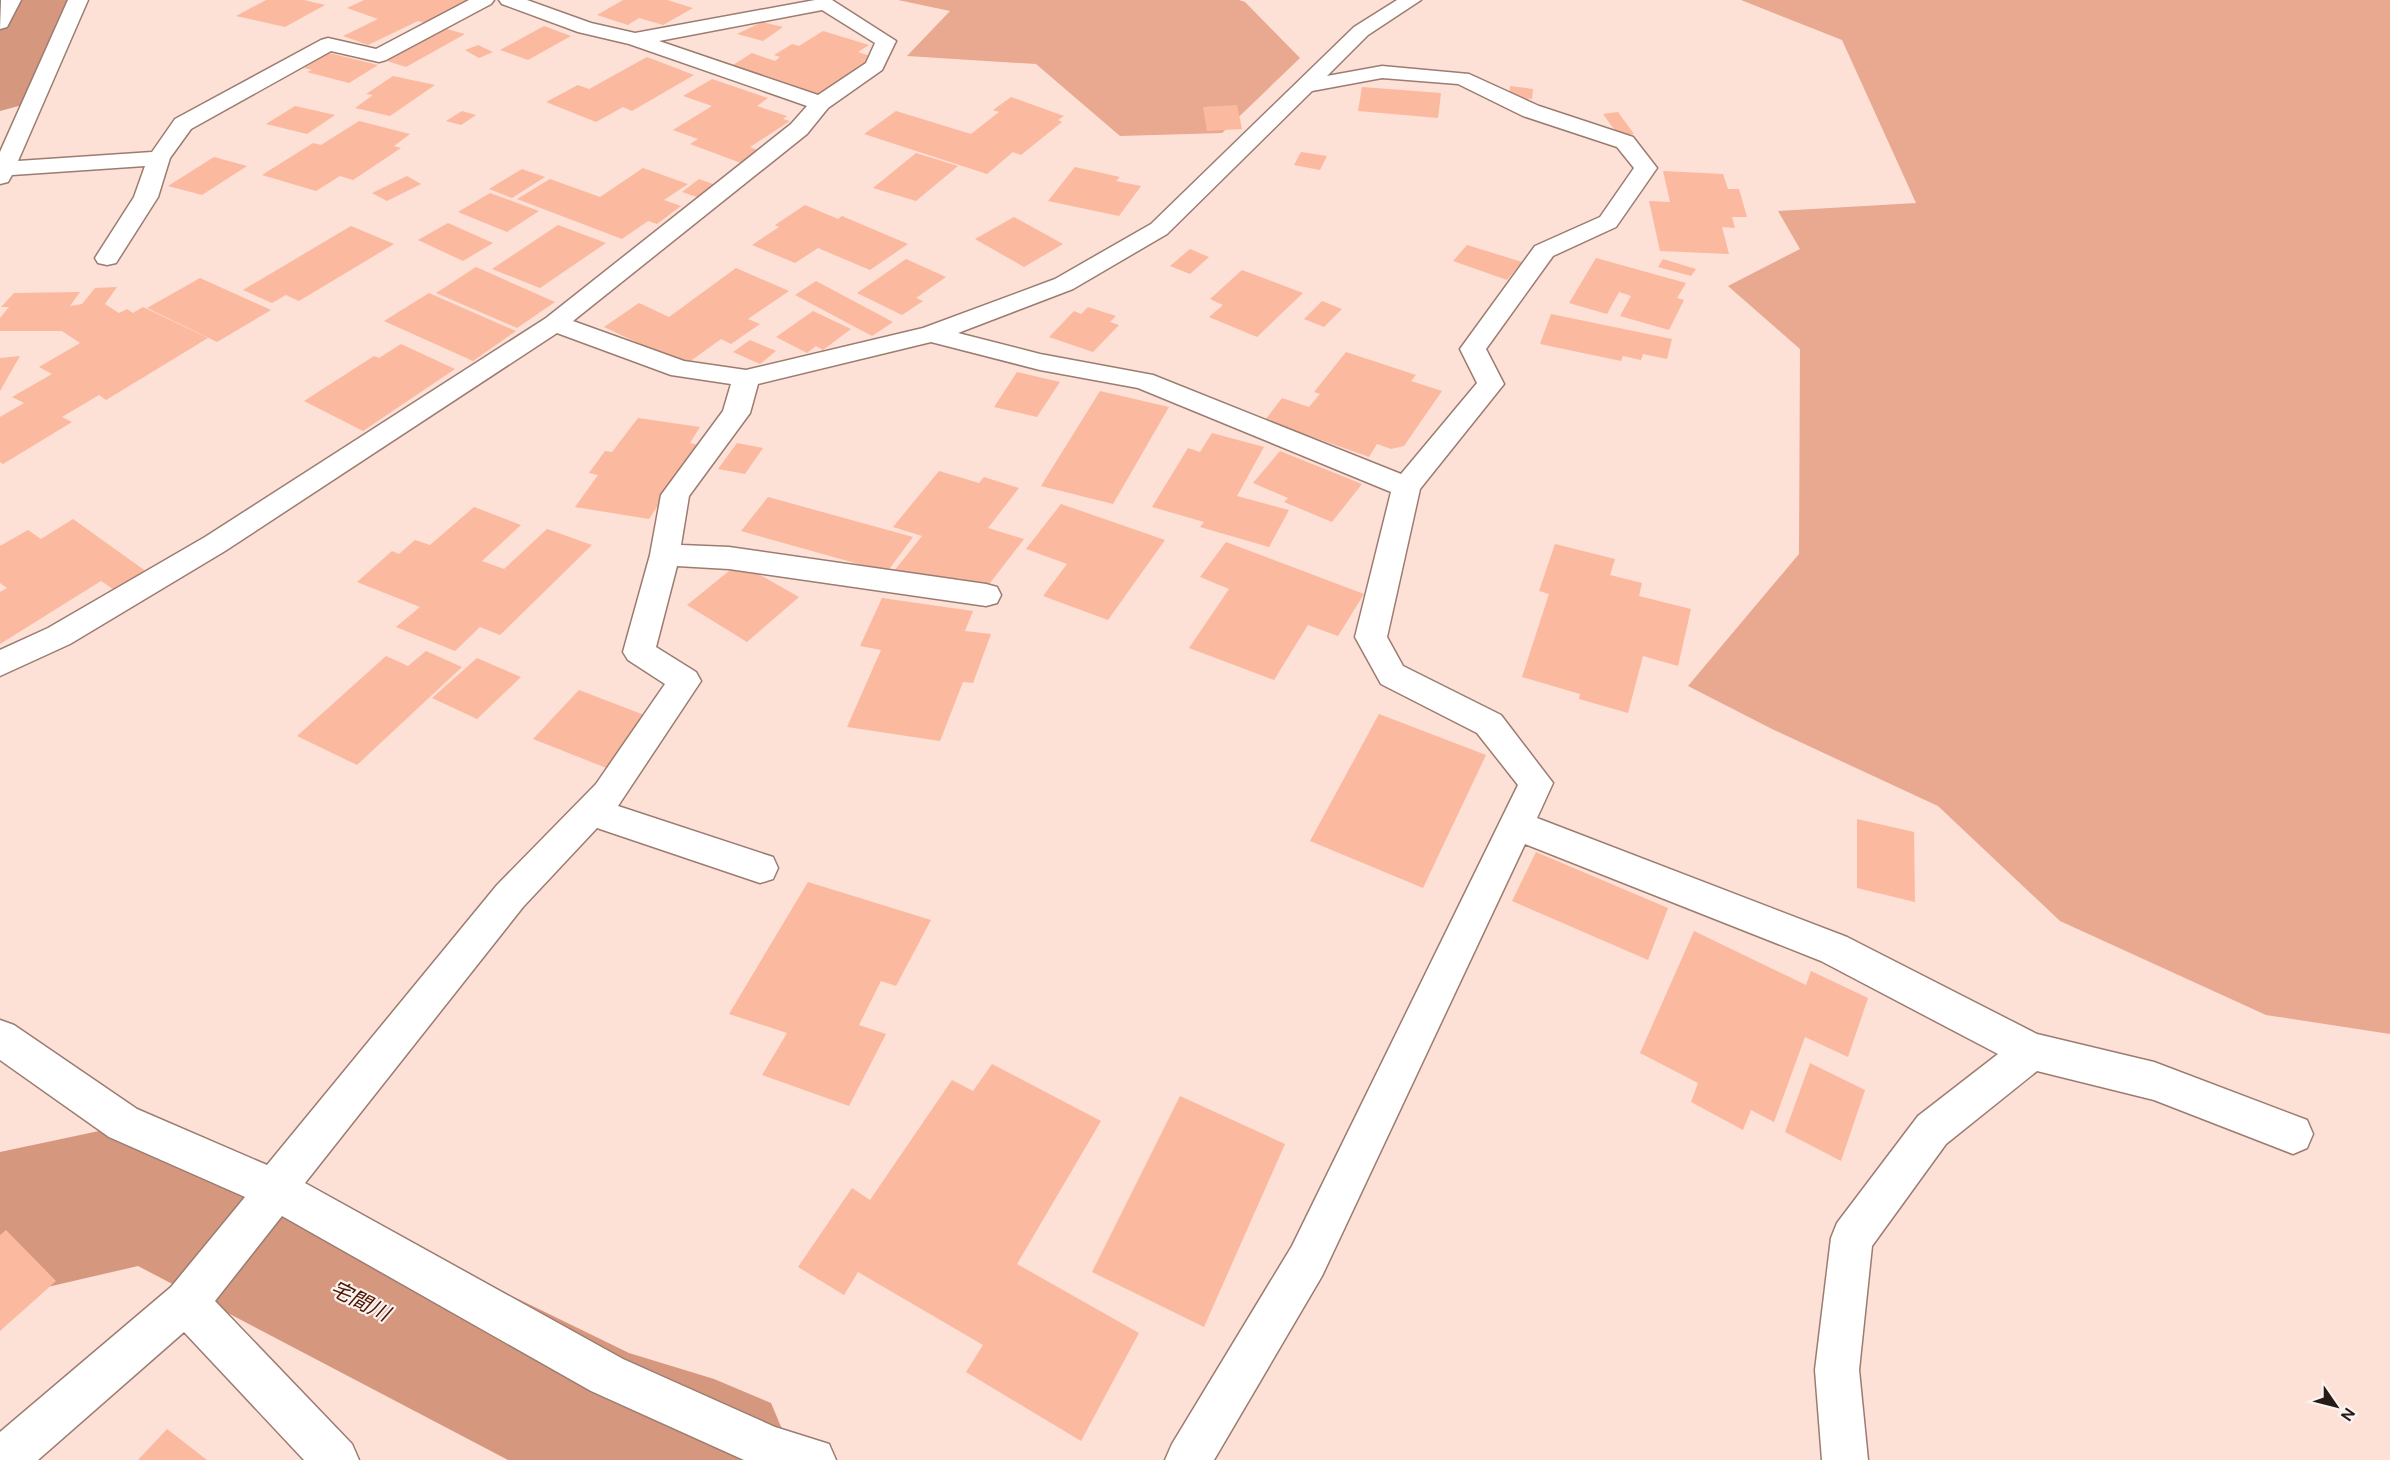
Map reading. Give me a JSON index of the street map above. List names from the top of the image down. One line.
{"water":["宅間川"],"north":"bottom right"}
